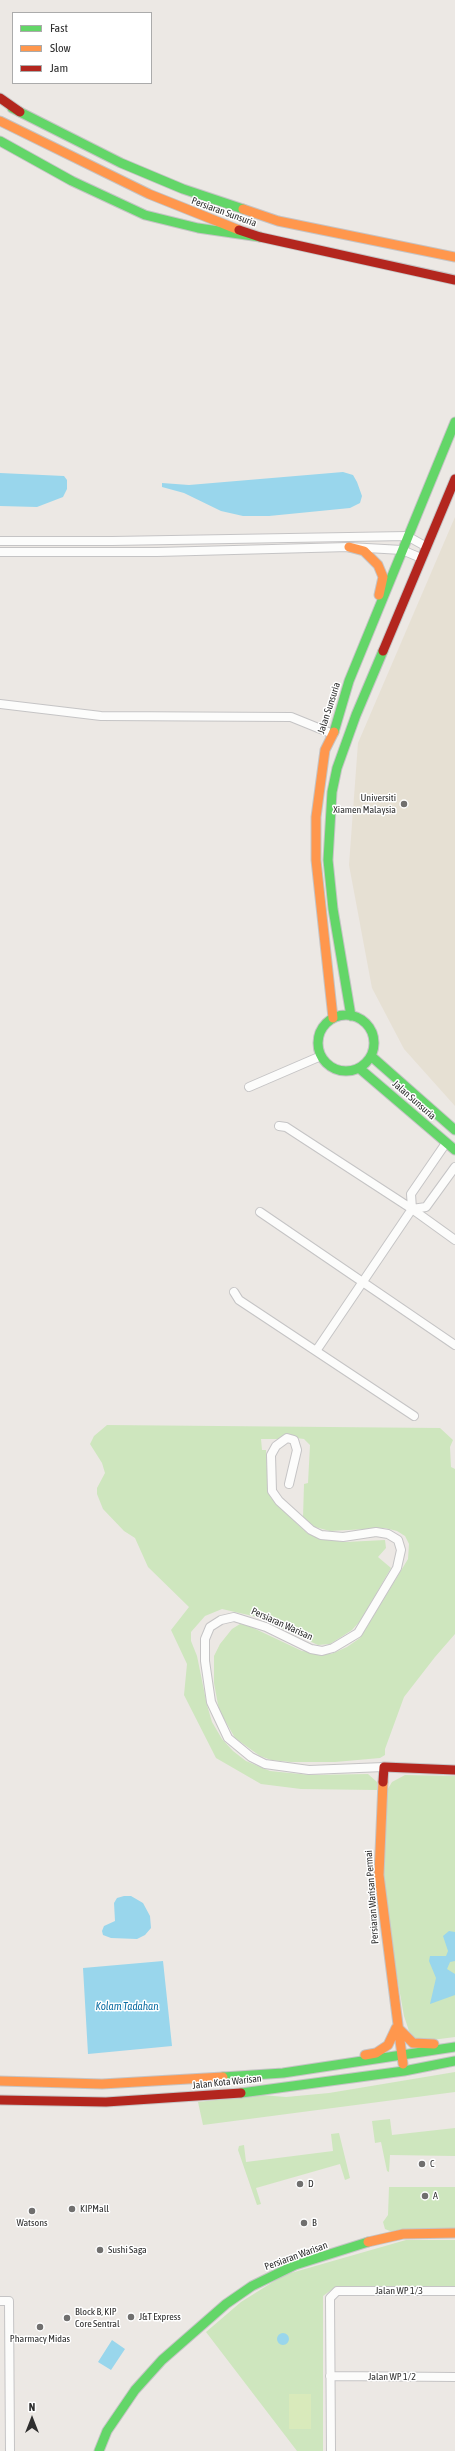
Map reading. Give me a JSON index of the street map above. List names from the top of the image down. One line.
{"streets":{"main road":["Persiaran Sunsuria","Jalan Sunsuria","Persiaran Warisan","Persiaran Warisan Permai","Jalan Kota Warisan"],"street":["Jalan WP 1/3","Jalan WP 1/2"]},"crossings":[["Persiaran Warisan","Persiaran Warisan Permai"],["Persiaran Warisan Permai","Jalan Kota Warisan"],["Jalan WP 1/3","Jalan WP 1/2"]],"water":["Kolam Tadahan"],"places":["Universiti Xiamen Malaysia","C","D","A","KIPMall","Watsons","B","Sushi Saga","J&T Express","Block B, KIP Core Sentral","Pharmacy Midas"],"legend":["Fast","Slow","Jam"],"north":"top"}
